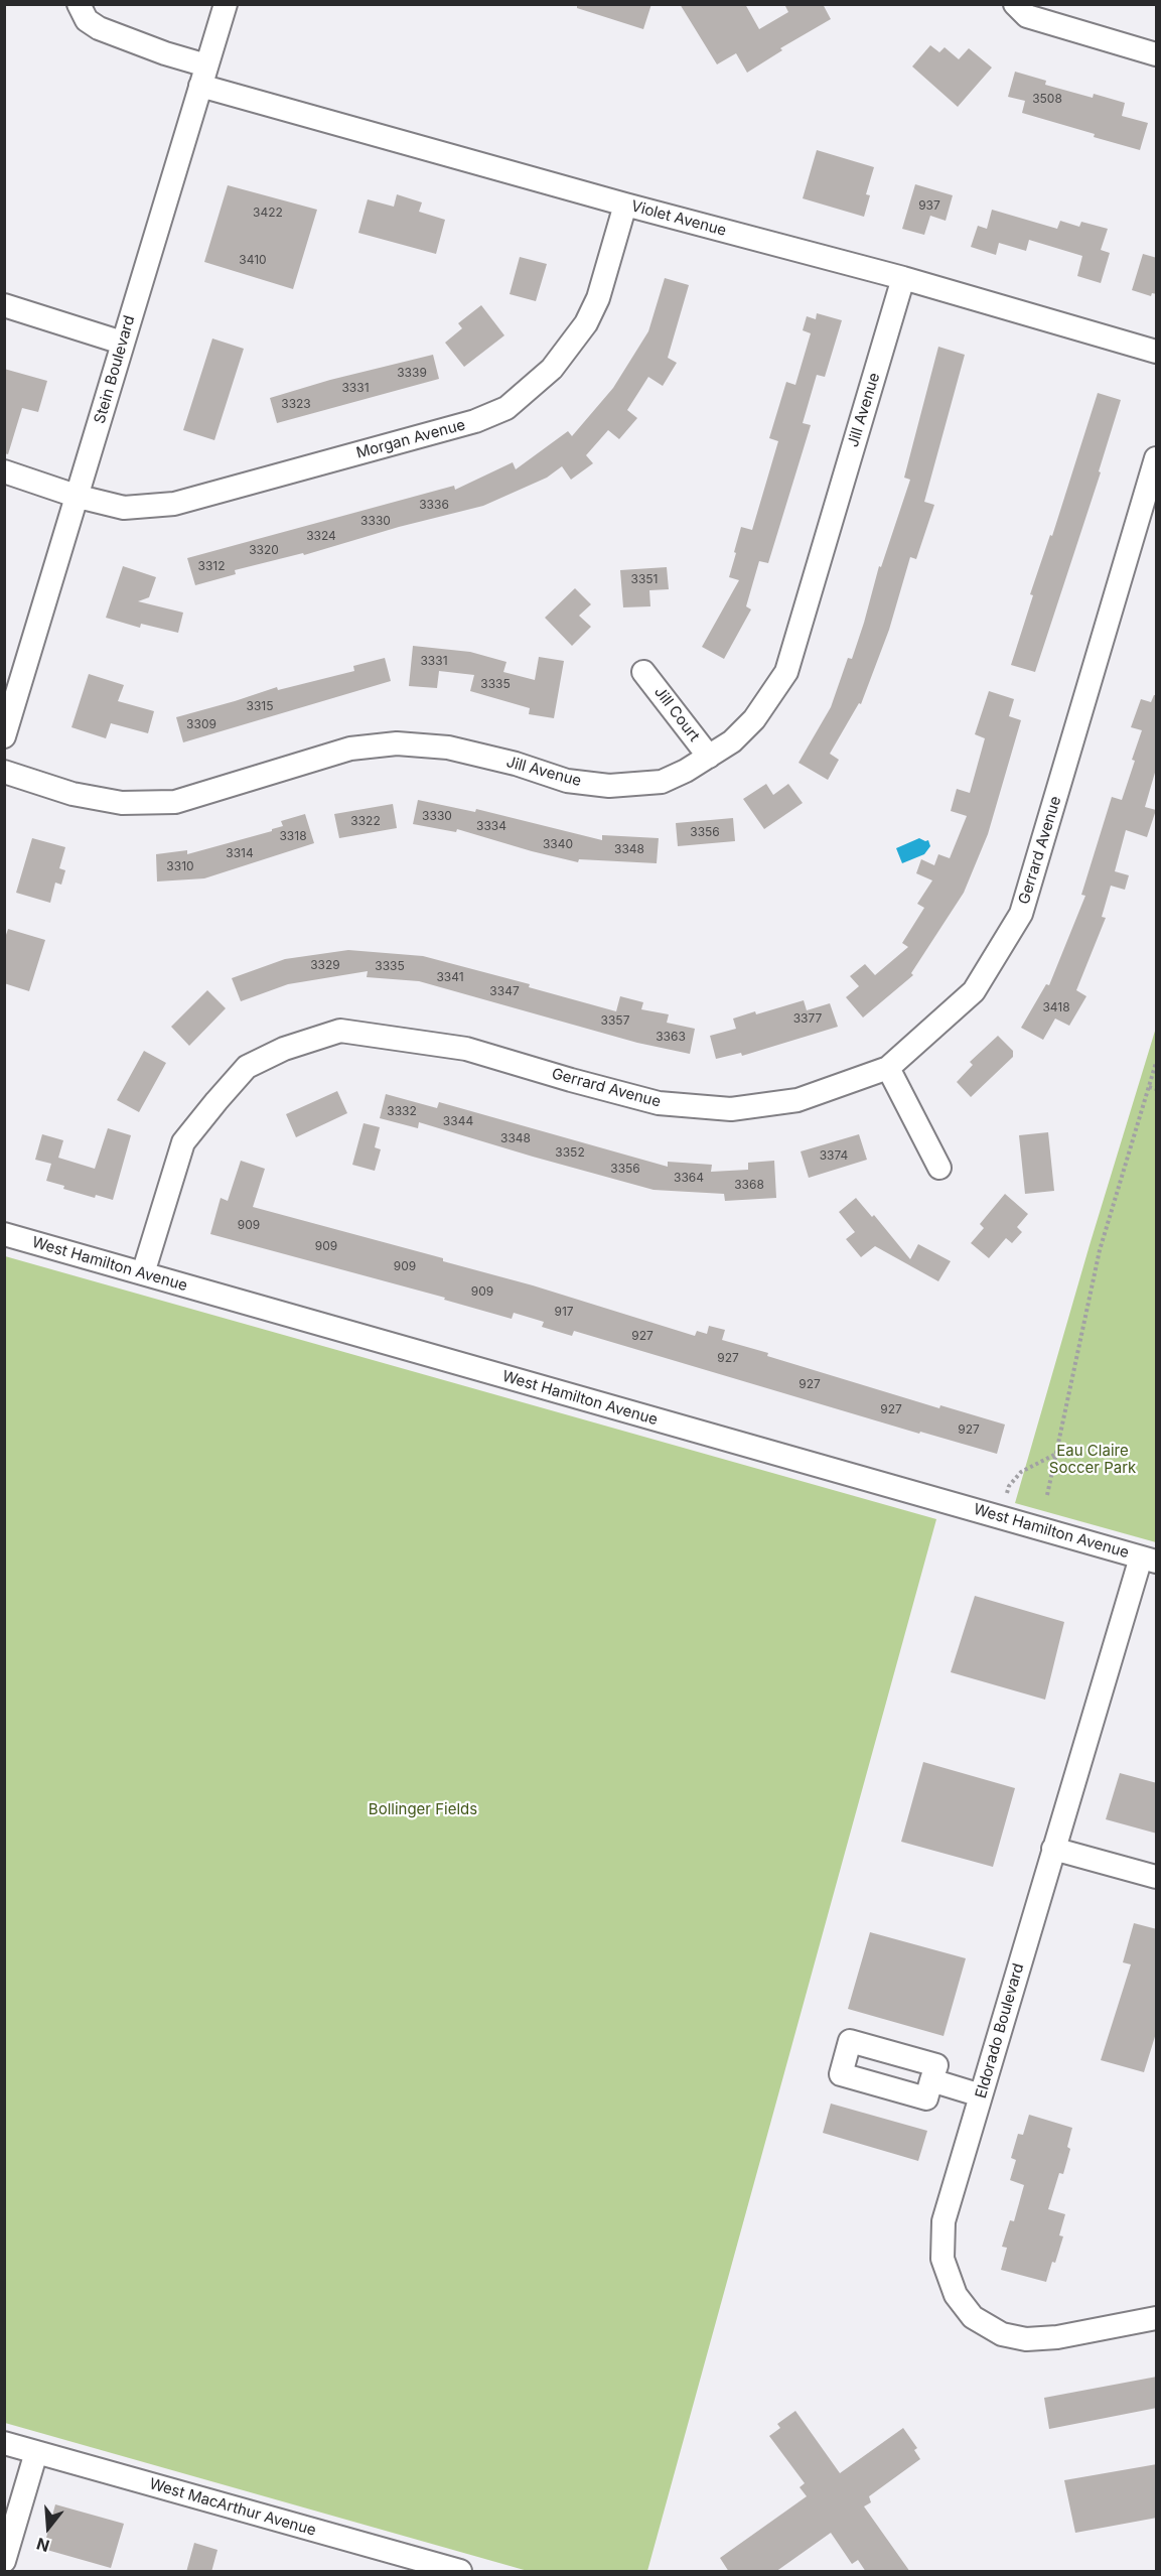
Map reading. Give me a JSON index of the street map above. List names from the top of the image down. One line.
{"streets":{"street":["Violet Avenue","Stein Boulevard","Jill Avenue","Morgan Avenue","Jill Court","Gerrard Avenue","West Hamilton Avenue","Eldorado Boulevard","West MacArthur Avenue"]},"crossings":[["Violet Avenue","Stein Boulevard"],["Violet Avenue","Jill Avenue"],["Violet Avenue","Morgan Avenue"],["Stein Boulevard","Morgan Avenue"],["Jill Avenue","Jill Court"],["Gerrard Avenue","West Hamilton Avenue"],["West Hamilton Avenue","Eldorado Boulevard"]],"parks":["Eau Claire Soccer Park","Bollinger Fields"],"house_numbers":["3508","937","3422","3410","3339","3331","3323","3336","3330","3324","3320","3312","3351","3331","3335","3315","3309","3330","3322","3334","3356","3318","3340","3348","3314","3310","3329","3335","3341","3347","3418","3377","3357","3363","3332","3344","3348","3352","3374","3356","3364","3368","909","909","909","909","917","927","927","927","927","927"],"north":"bottom"}
